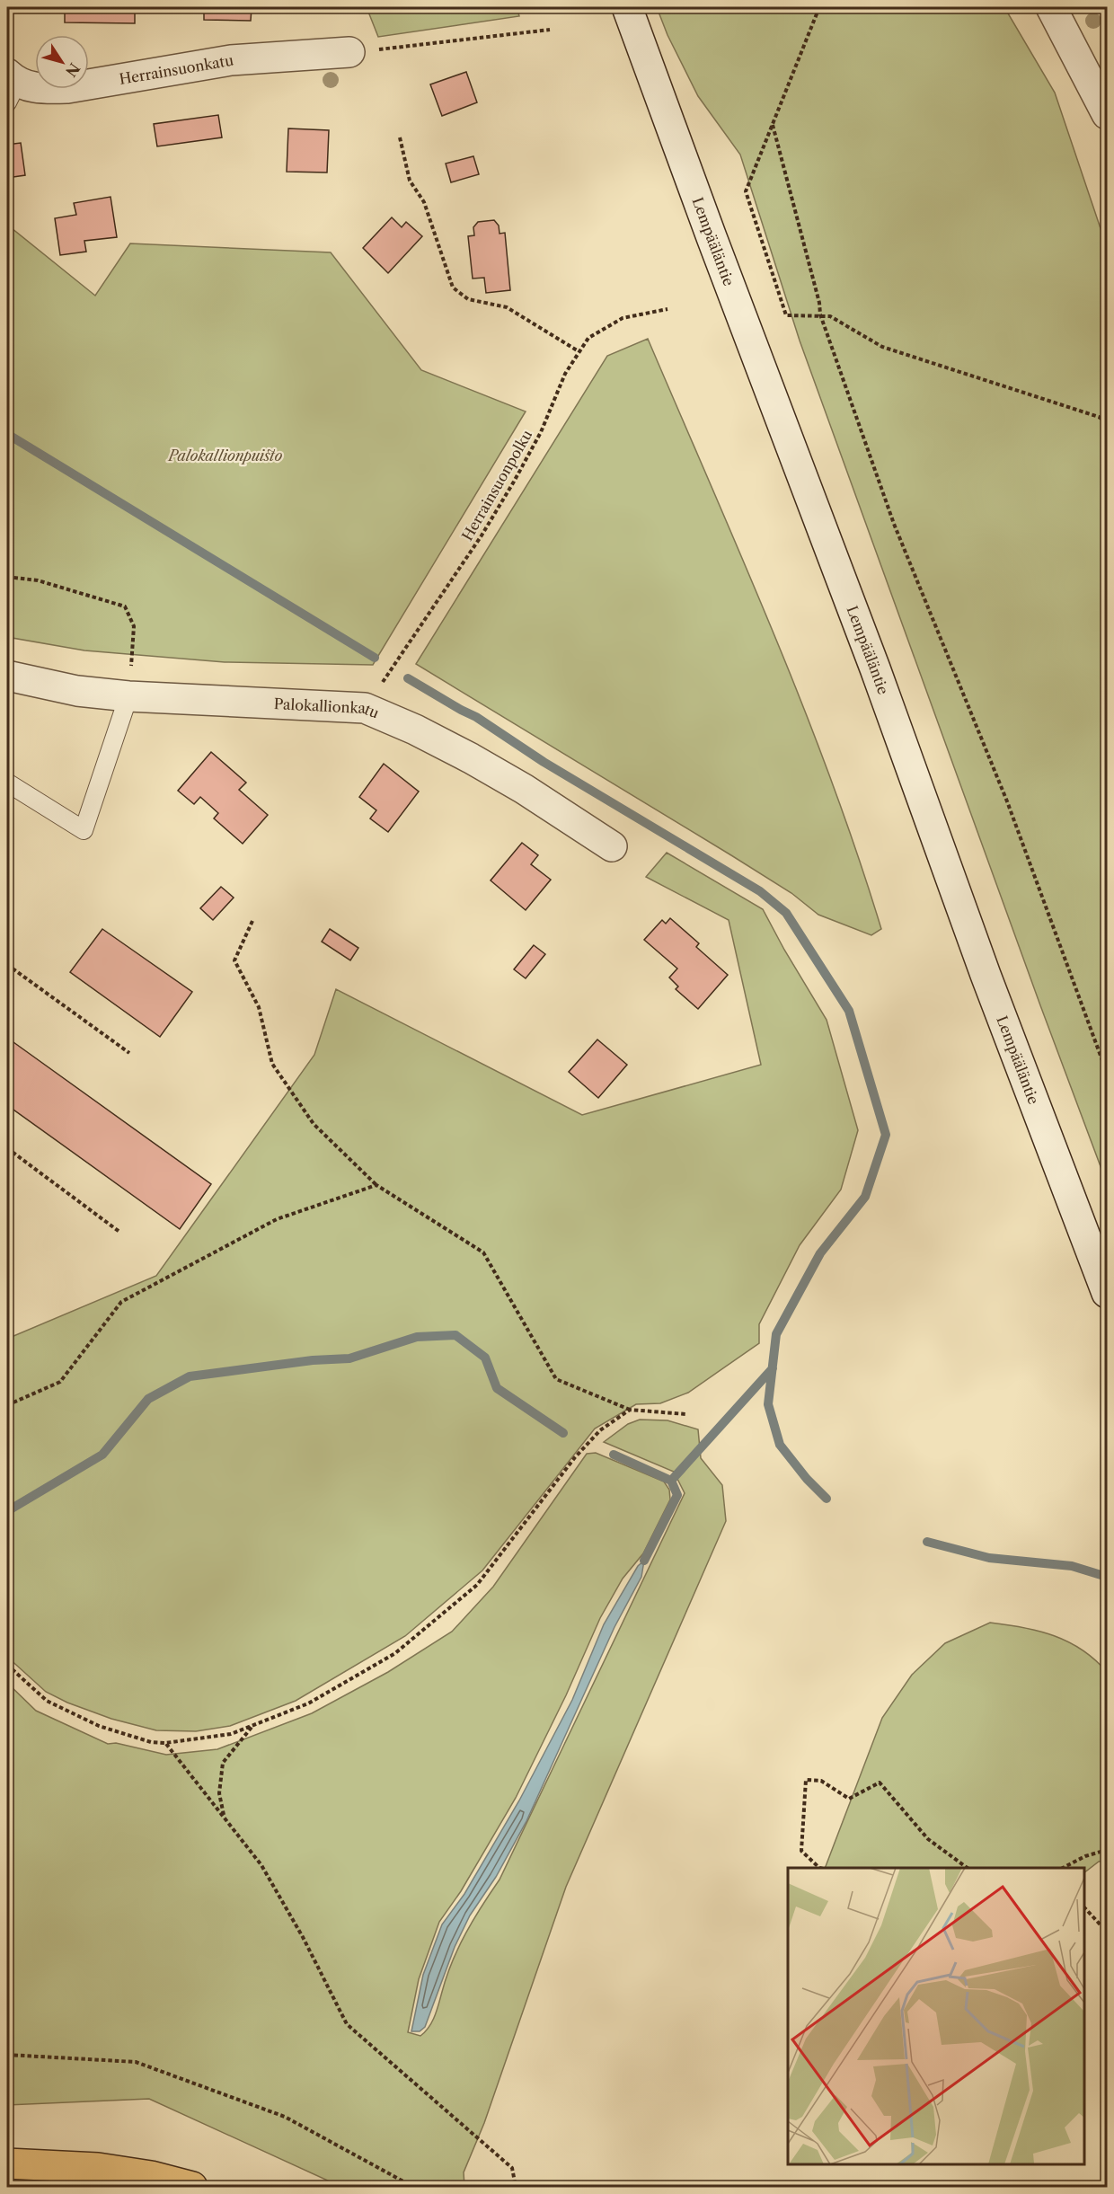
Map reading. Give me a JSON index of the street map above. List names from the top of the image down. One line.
{"streets":{"main road":["Herrainsuonkatu","Lempääläntie","Palokallionkatu"],"path":["Herrainsuonpolku"]},"crossings":[["Herrainsuonpolku","Palokallionkatu"]],"parks":["Palokallionpuisto"],"north":"bottom right"}
